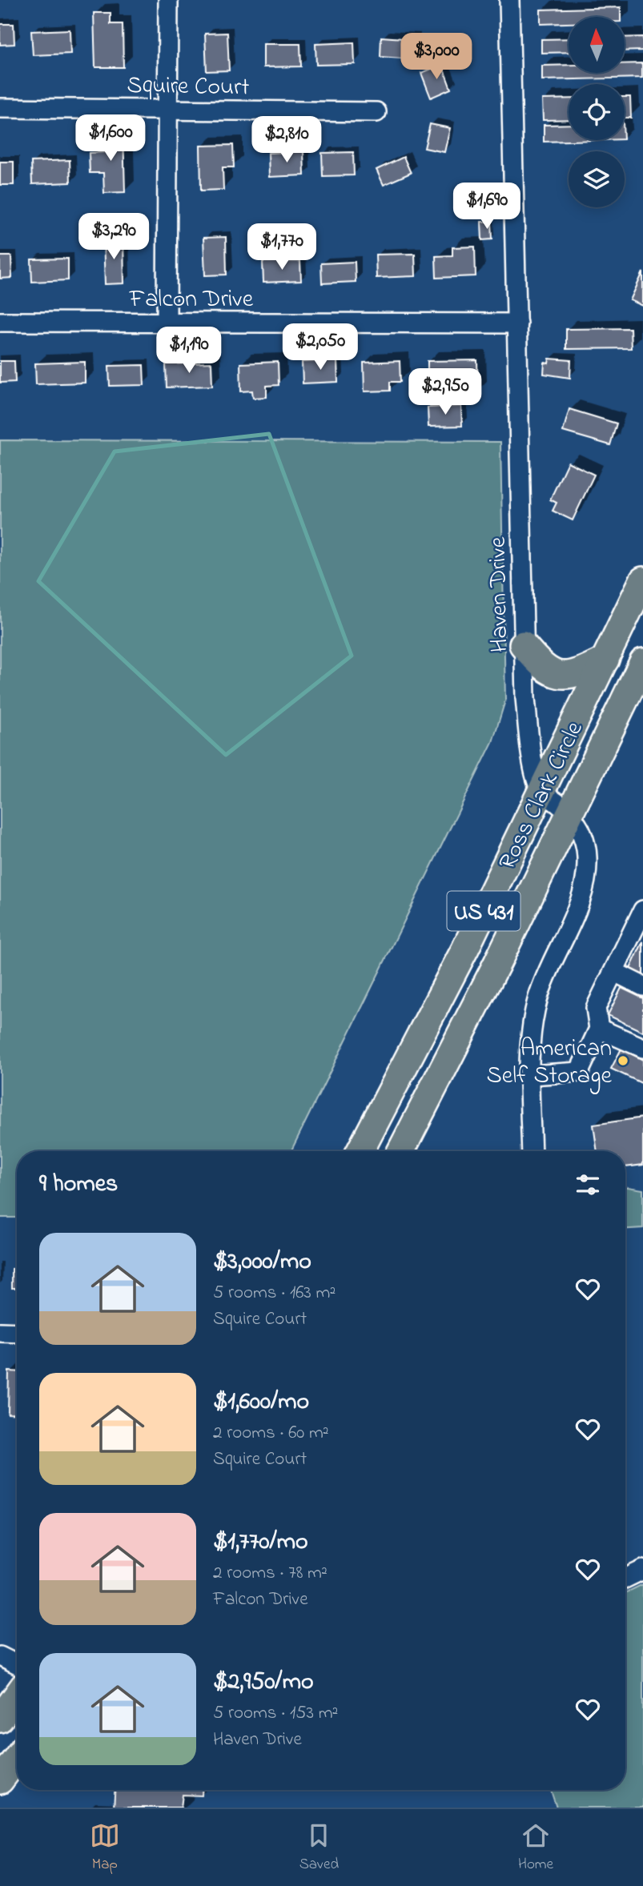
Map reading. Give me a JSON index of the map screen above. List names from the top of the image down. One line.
{"streets":{"highway":["Ross Clark Circle","US 431"],"street":["Squire Court","Falcon Drive","Haven Drive"]},"crossings":[["Falcon Drive","Haven Drive"],["Haven Drive","Ross Clark Circle"]],"places":["American Self Storage"],"north":"top","page":{"price":["$3,000","$1,600","$2,810","$1,690","$3,290","$1,770","$2,050","$1,190","$2,950"],"heading":"9 homes","list":[{"name":"$3,000/mo","note":"5 rooms · 163 m² · Squire Court"},{"name":"$1,600/mo","note":"2 rooms · 60 m² · Squire Court"},{"name":"$1,770/mo","note":"2 rooms · 78 m² · Falcon Drive"},{"name":"$2,950/mo","note":"5 rooms · 153 m² · Haven Drive"}],"tabs":["Map","Saved","Home"]}}
